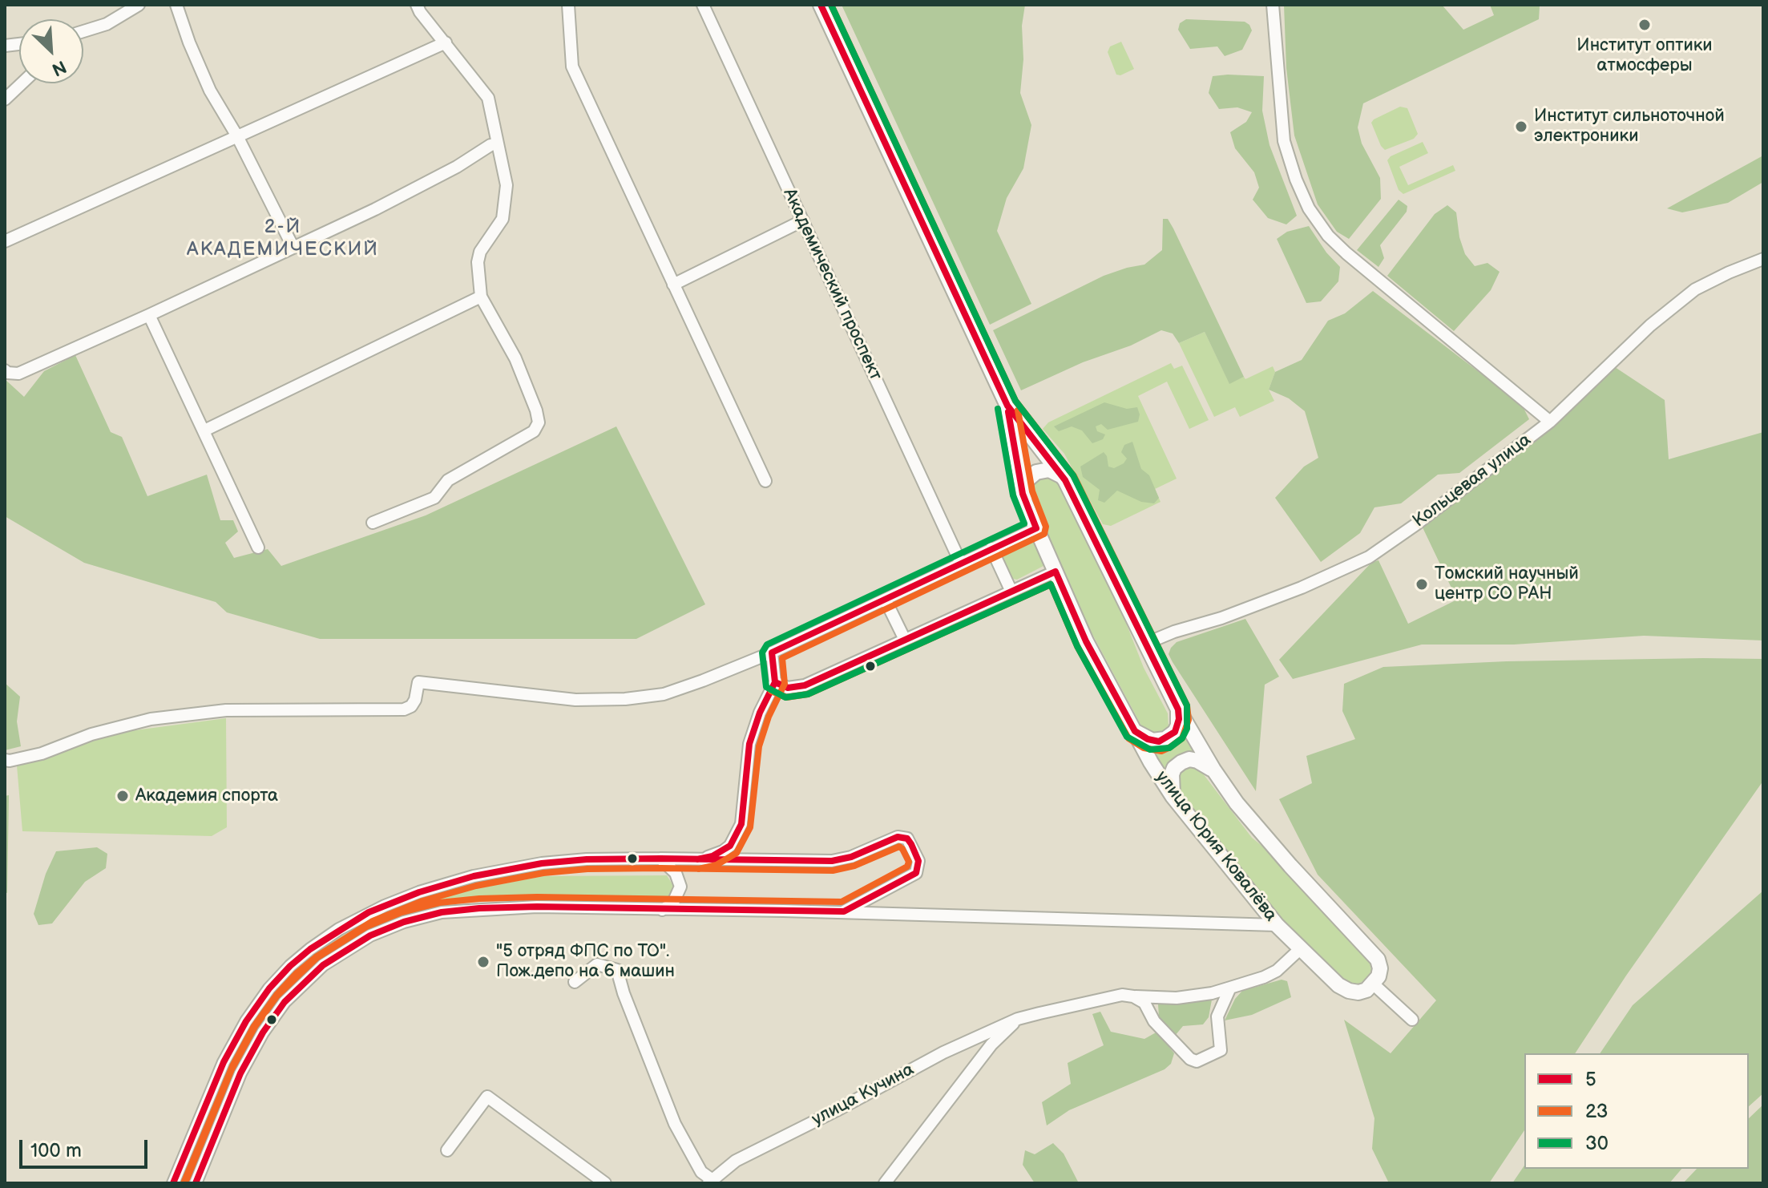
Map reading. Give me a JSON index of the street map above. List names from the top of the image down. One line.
{"streets":{"main road":["улица Юрия Ковалёва"],"street":["Академический проспект","Кольцевая улица","улица Кучина"]},"crossings":[["Кольцевая улица","улица Юрия Ковалёва"],["улица Юрия Ковалёва","улица Кучина"]],"districts":["2-Й АКАДЕМИЧЕСКИЙ"],"places":["Институт оптики атмосферы","Институт сильноточной электроники","Томский научный центр СО РАН","Академия спорта","\"5 отряд ФПС по ТО\". Пож.депо на 6 машин"],"lines":["transit line 5","transit line 23","transit line 30"],"legend":["5","23","30"],"scale_bar":"100 m","north":"bottom right"}
